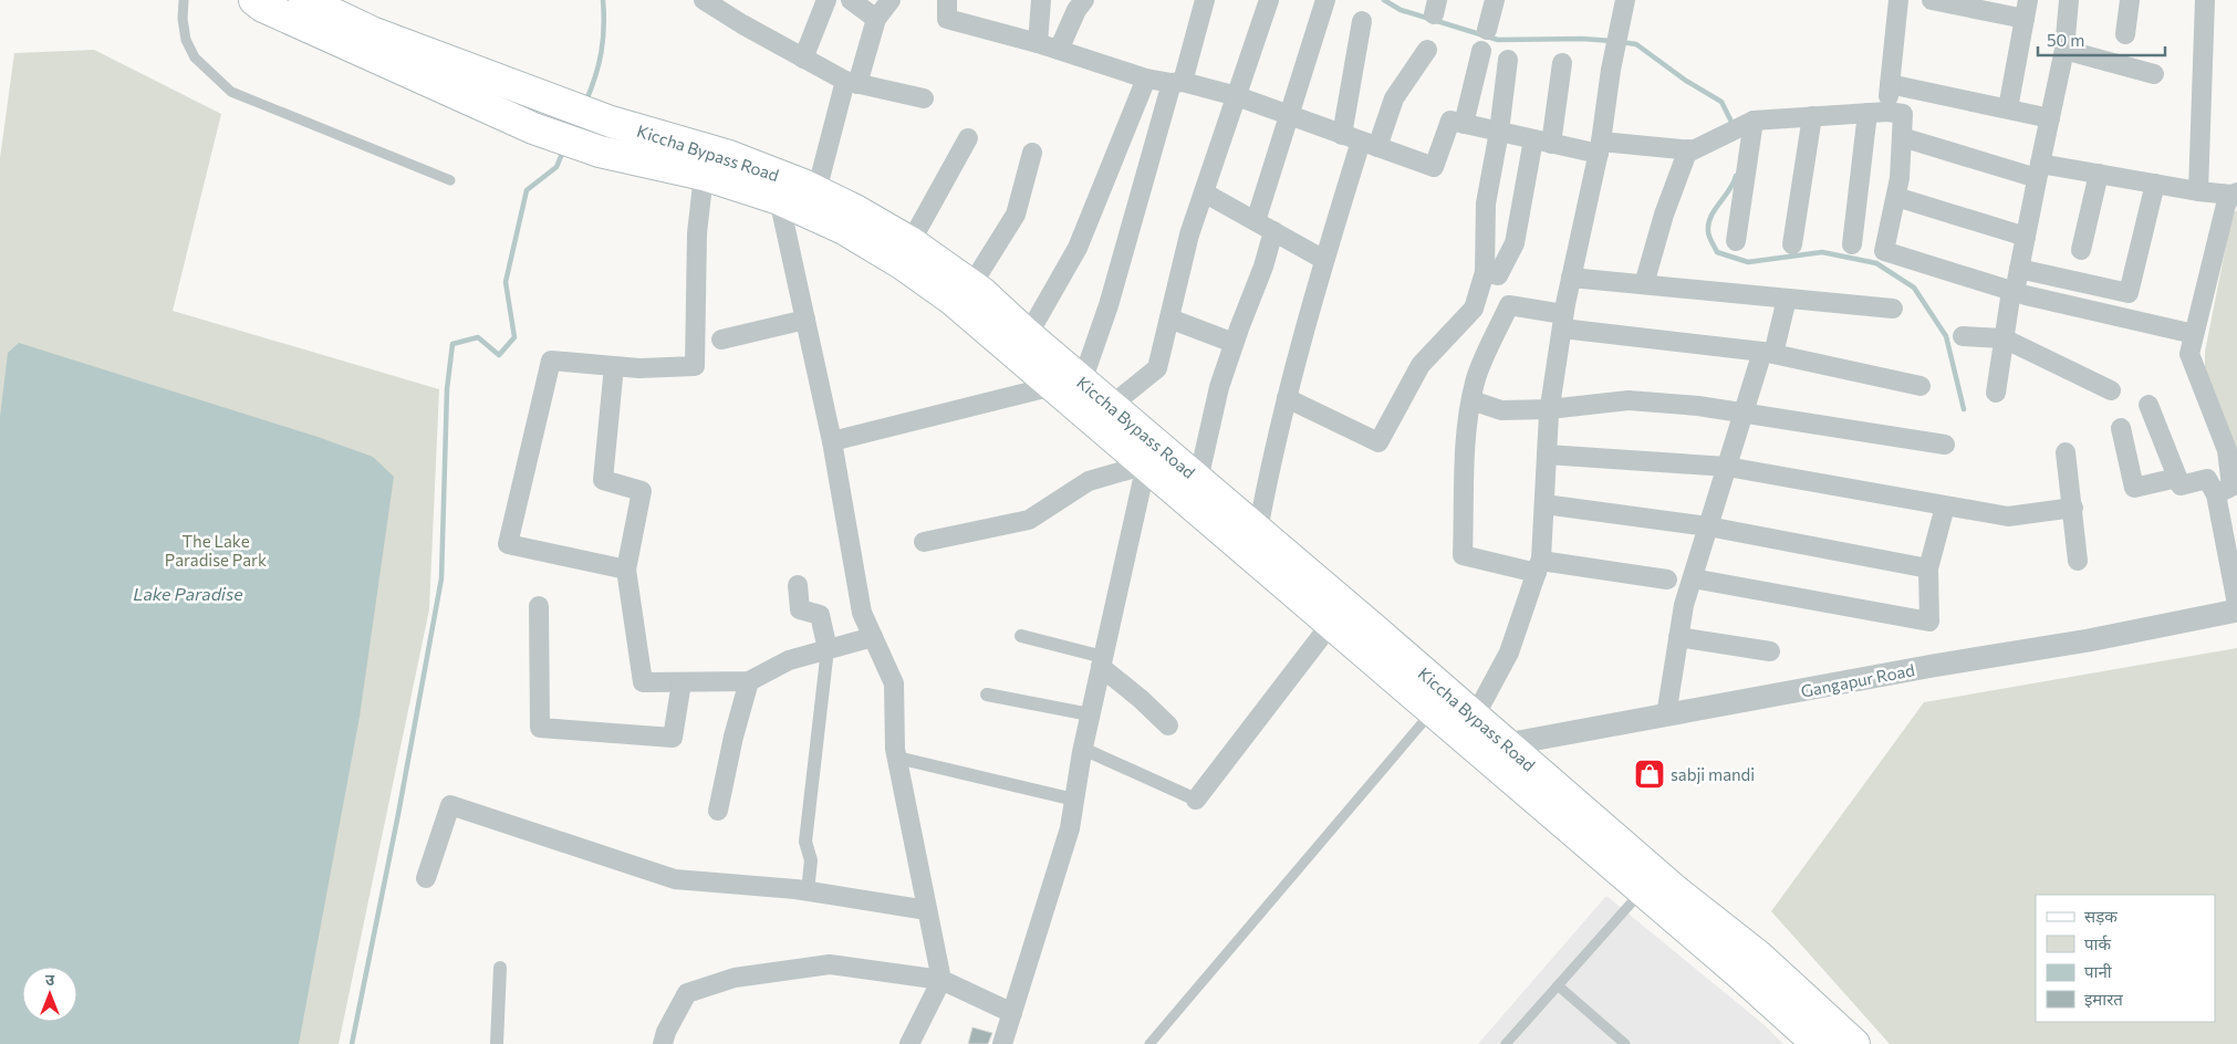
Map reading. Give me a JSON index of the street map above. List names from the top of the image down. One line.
{"streets":{"main road":["Kiccha Bypass Road"],"street":["Gangapur Road"]},"crossings":[["Kiccha Bypass Road","Gangapur Road"]],"water":["Lake Paradise"],"parks":["The Lake Paradise Park"],"places":{"shop":["sabji mandi"]},"legend":["सड़क","पार्क","पानी","इमारत"],"scale_bar":"50 m","north":"top"}
